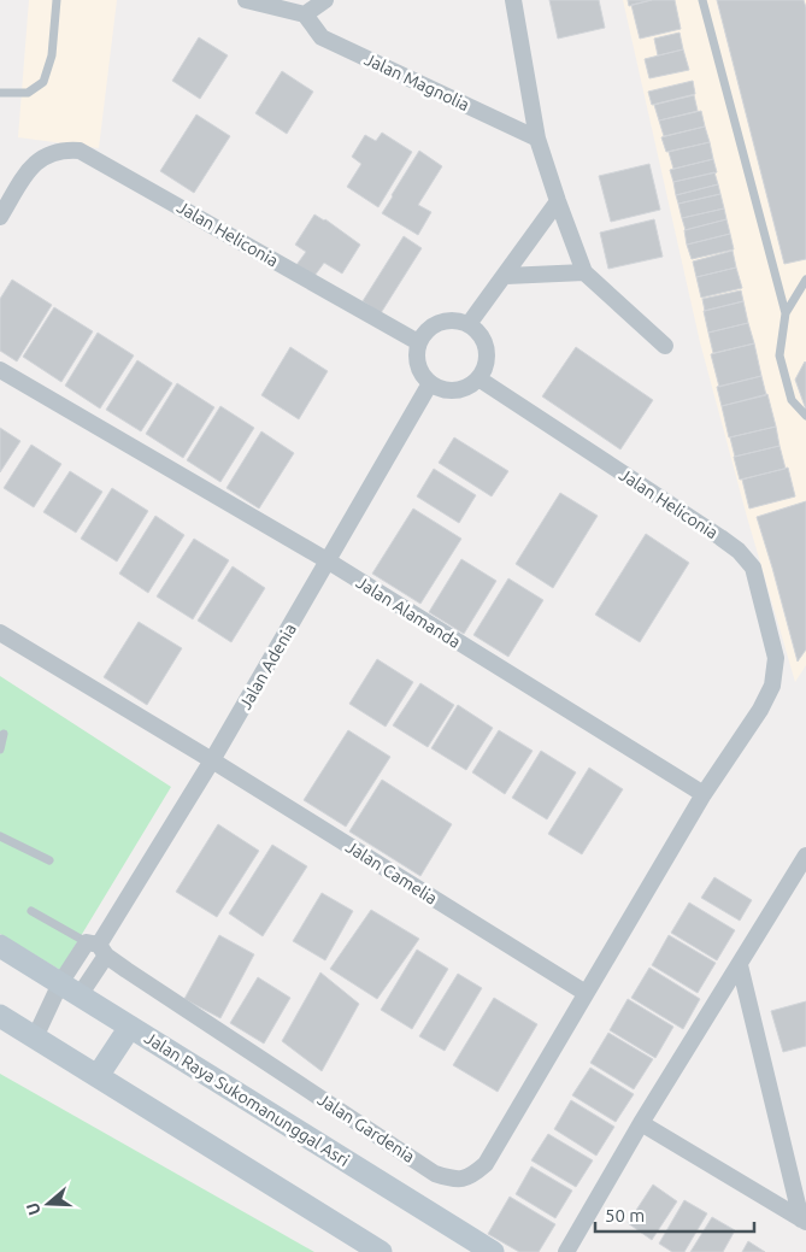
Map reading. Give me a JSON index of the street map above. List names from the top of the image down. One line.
{"streets":{"street":["Jalan Magnolia","Jalan Heliconia","Jalan Alamanda","Jalan Adenia","Jalan Camelia","Jalan Raya Sukomanunggal Asri","Jalan Gardenia"]},"crossings":[["Jalan Heliconia","Jalan Alamanda"],["Jalan Heliconia","Jalan Adenia"],["Jalan Alamanda","Jalan Adenia"],["Jalan Adenia","Jalan Camelia"],["Jalan Adenia","Jalan Raya Sukomanunggal Asri"],["Jalan Adenia","Jalan Gardenia"],["Jalan Camelia","Jalan Gardenia"]],"scale_bar":"50 m","north":"left"}
